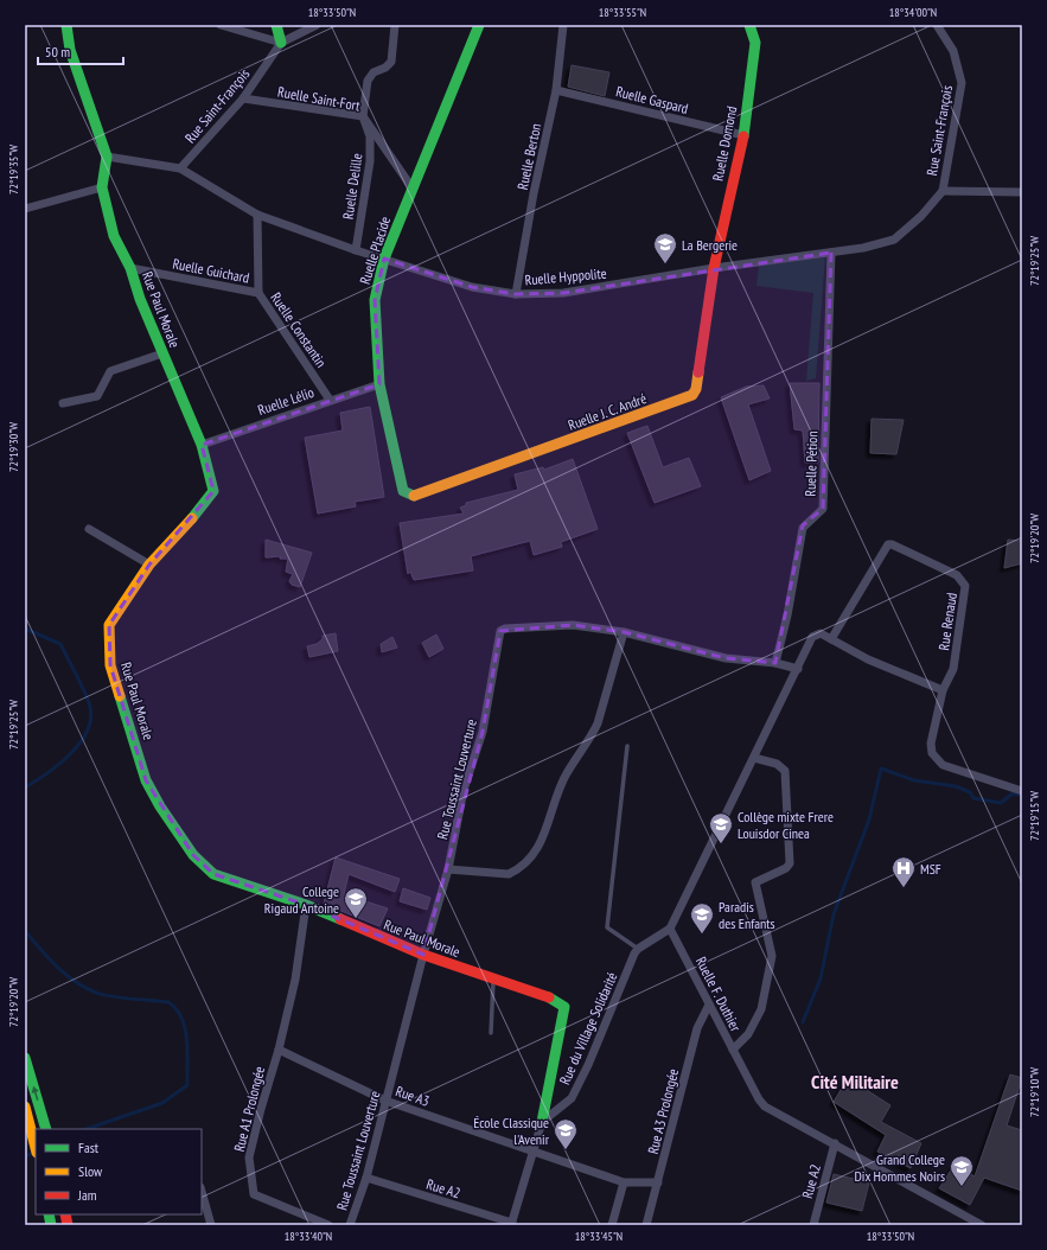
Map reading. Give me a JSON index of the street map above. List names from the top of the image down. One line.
{"streets":{"street":["Ruelle Saint-Fort","Ruelle Gaspard","Rue Saint-François","Ruelle Domond","Ruelle Berton","Ruelle Delille","Ruelle Placide","Ruelle Guichard","Ruelle Hyppolite","Rue Paul Morale","Ruelle Constantin","Ruelle Lélio","Ruelle J. C. André","Ruelle Pétion","Rue Renaud","Rue Toussaint Louverture","Ruelle F. Duthier","Rue du Village Solidarité","Rue A3","Rue A1 Prolongée","Rue A3 Prolongée","Rue A2"]},"crossings":[["Ruelle Saint-Fort","Rue Saint-François"],["Ruelle Saint-Fort","Ruelle Delille"],["Ruelle Saint-Fort","Ruelle Placide"],["Ruelle Gaspard","Ruelle Domond"],["Ruelle Gaspard","Ruelle Berton"],["Rue Saint-François","Ruelle Hyppolite"],["Ruelle Domond","Ruelle Hyppolite"],["Ruelle Domond","Ruelle J. C. André"],["Ruelle Berton","Ruelle Hyppolite"],["Ruelle Delille","Ruelle Hyppolite"],["Ruelle Placide","Ruelle Hyppolite"],["Ruelle Placide","Ruelle Lélio"],["Ruelle Placide","Ruelle J. C. André"],["Ruelle Guichard","Rue Paul Morale"],["Ruelle Guichard","Ruelle Constantin"],["Ruelle Hyppolite","Rue Paul Morale"],["Ruelle Hyppolite","Ruelle Constantin"],["Ruelle Hyppolite","Ruelle J. C. André"],["Ruelle Hyppolite","Ruelle Pétion"],["Rue Paul Morale","Ruelle Lélio"],["Rue Paul Morale","Rue Toussaint Louverture"],["Rue Paul Morale","Rue du Village Solidarité"],["Ruelle Constantin","Ruelle Lélio"],["Ruelle Pétion","Rue Toussaint Louverture"],["Rue Toussaint Louverture","Rue A3"],["Rue Toussaint Louverture","Rue A2"],["Ruelle F. Duthier","Rue A3 Prolongée"],["Ruelle F. Duthier","Rue A2"],["Rue A3","Rue A1 Prolongée"],["Rue A3","Rue A3 Prolongée"]],"districts":["Cité Militaire"],"places":{"school or university":["La Bergerie","Collège mixte Frere Louisdor Cinea","College Rigaud Antoine","Paradis des Enfants","École Classique l'Avenir","Grand College Dix Hommes Noirs"],"hospital":["MSF"]},"legend":["Fast","Slow","Jam"],"scale_bar":"50 m","coordinates":["18°33'50\"N","18°33'55\"N","18°34'00\"N","72°19'35\"W","72°19'25\"W","72°19'30\"W","72°19'20\"W","72°19'15\"W","72°19'10\"W","18°33'40\"N","18°33'45\"N"]}
